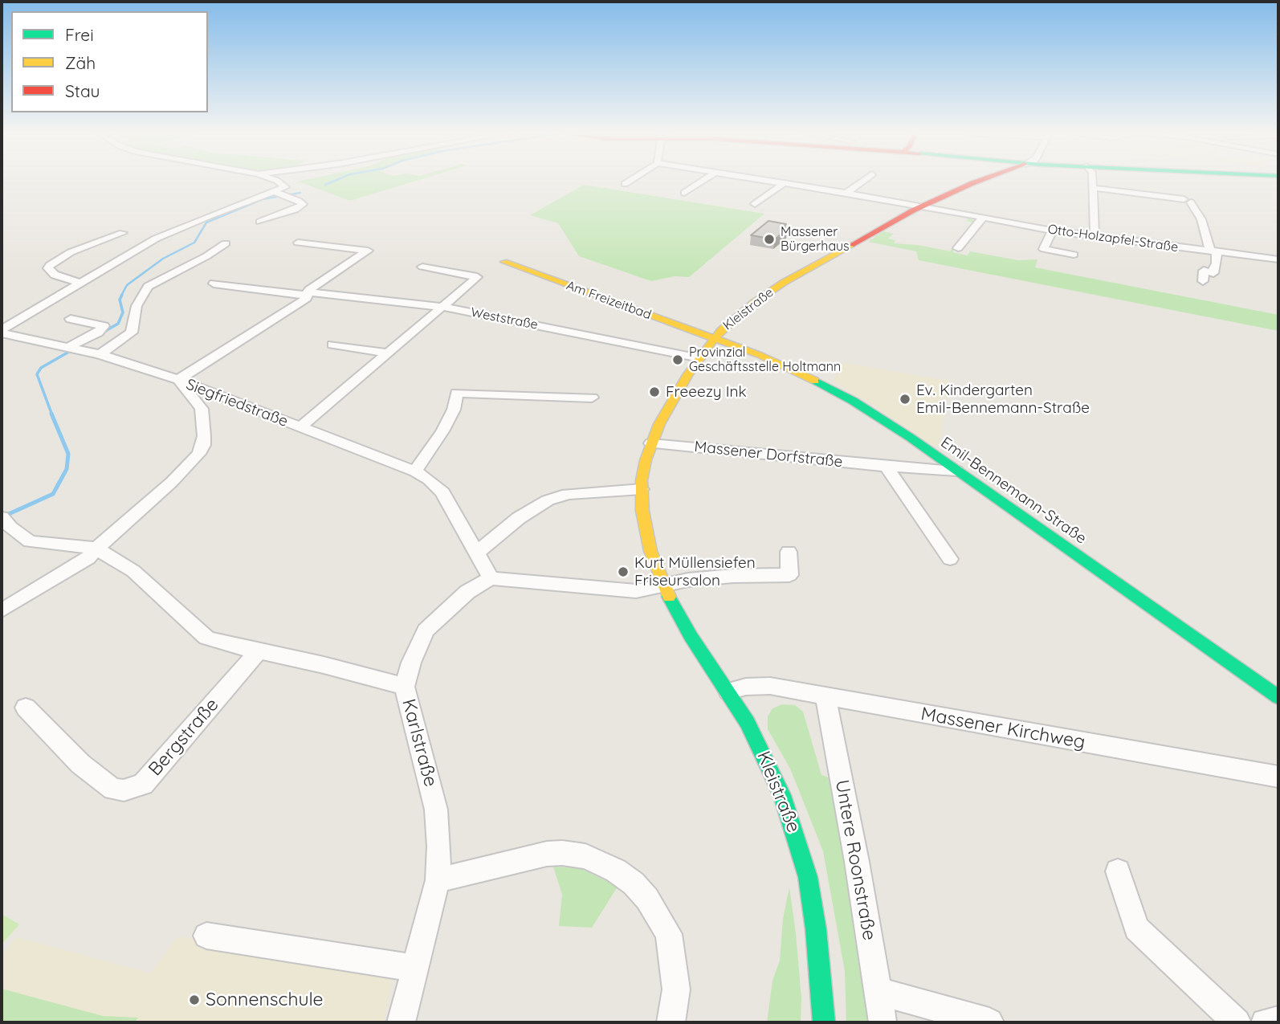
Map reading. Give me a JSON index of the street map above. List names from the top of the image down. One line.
{"streets":{"main road":["Am Freizeitbad","Kleistraße","Emil-Bennemann-Straße"],"street":["Otto-Holzapfel-Straße","Weststraße","Siegfriedstraße","Massener Dorfstraße","Massener Kirchweg","Bergstraße","Karlstraße","Untere Roonstraße"]},"crossings":[["Otto-Holzapfel-Straße","Kleistraße"],["Am Freizeitbad","Kleistraße"],["Am Freizeitbad","Emil-Bennemann-Straße"],["Kleistraße","Weststraße"],["Kleistraße","Massener Dorfstraße"],["Kleistraße","Emil-Bennemann-Straße"],["Kleistraße","Massener Kirchweg"],["Siegfriedstraße","Karlstraße"],["Massener Dorfstraße","Emil-Bennemann-Straße"],["Massener Kirchweg","Untere Roonstraße"]],"places":["Massener Bürgerhaus","Provinzial Geschäftsstelle Holtmann","Freeezy Ink","Ev. Kindergarten Emil-Bennemann-Straße","Kurt Müllensiefen Friseursalon","Sonnenschule"],"legend":["Frei","Zäh","Stau"]}
